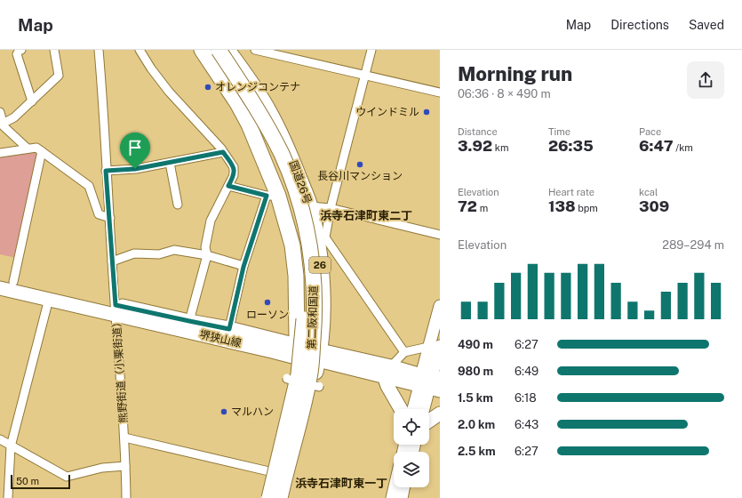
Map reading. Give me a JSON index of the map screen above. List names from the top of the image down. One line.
{"streets":{"highway":["国道26号","26","第二阪和国道"],"main road":["堺狭山線"],"street":["熊野街道（小栗街道）"]},"crossings":[["国道26号","第二阪和国道"],["国道26号","堺狭山線"],["26","堺狭山線"],["堺狭山線","熊野街道（小栗街道）"]],"districts":["浜寺石津町東二丁","浜寺石津町東一丁"],"places":["オレンジコンテナ","ウインドミル","長谷川マンション","ローソン","マルハン"],"scale_bar":"50 m","page":{"header":"Map","nav":["Map","Directions","Saved"],"heading":["Morning run","06:36 · 8 × 490 m"],"stats":[["Distance","3.92 km"],["Time","26:35"],["Pace","6:47 /km"],["Elevation","72 m"],["Heart rate","138 bpm"],["kcal","309"]],"chart":["Elevation","289–294 m"],"list":[{"name":"490 m","note":"6:27"},{"name":"980 m","note":"6:49"},{"name":"1.5 km","note":"6:18"},{"name":"2.0 km","note":"6:43"},{"name":"2.5 km","note":"6:27"}],"scale":"50 m"}}
